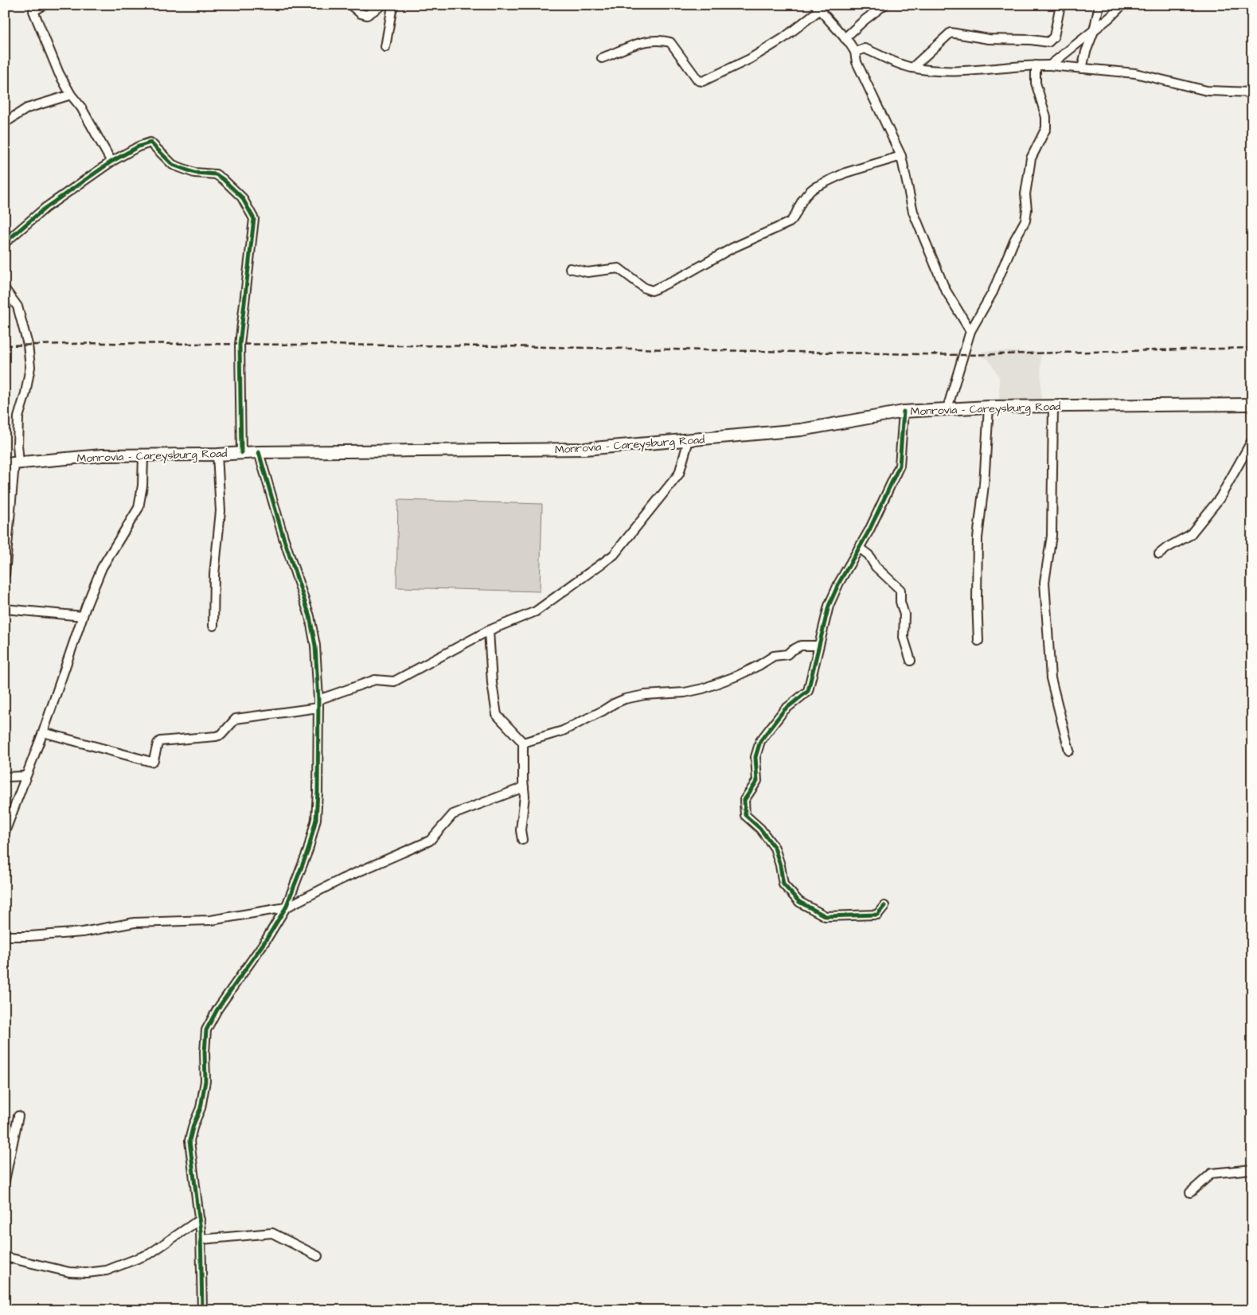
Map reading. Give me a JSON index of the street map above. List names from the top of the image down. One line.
{"streets":{"main road":["Monrovia - Careysburg Road"]}}
